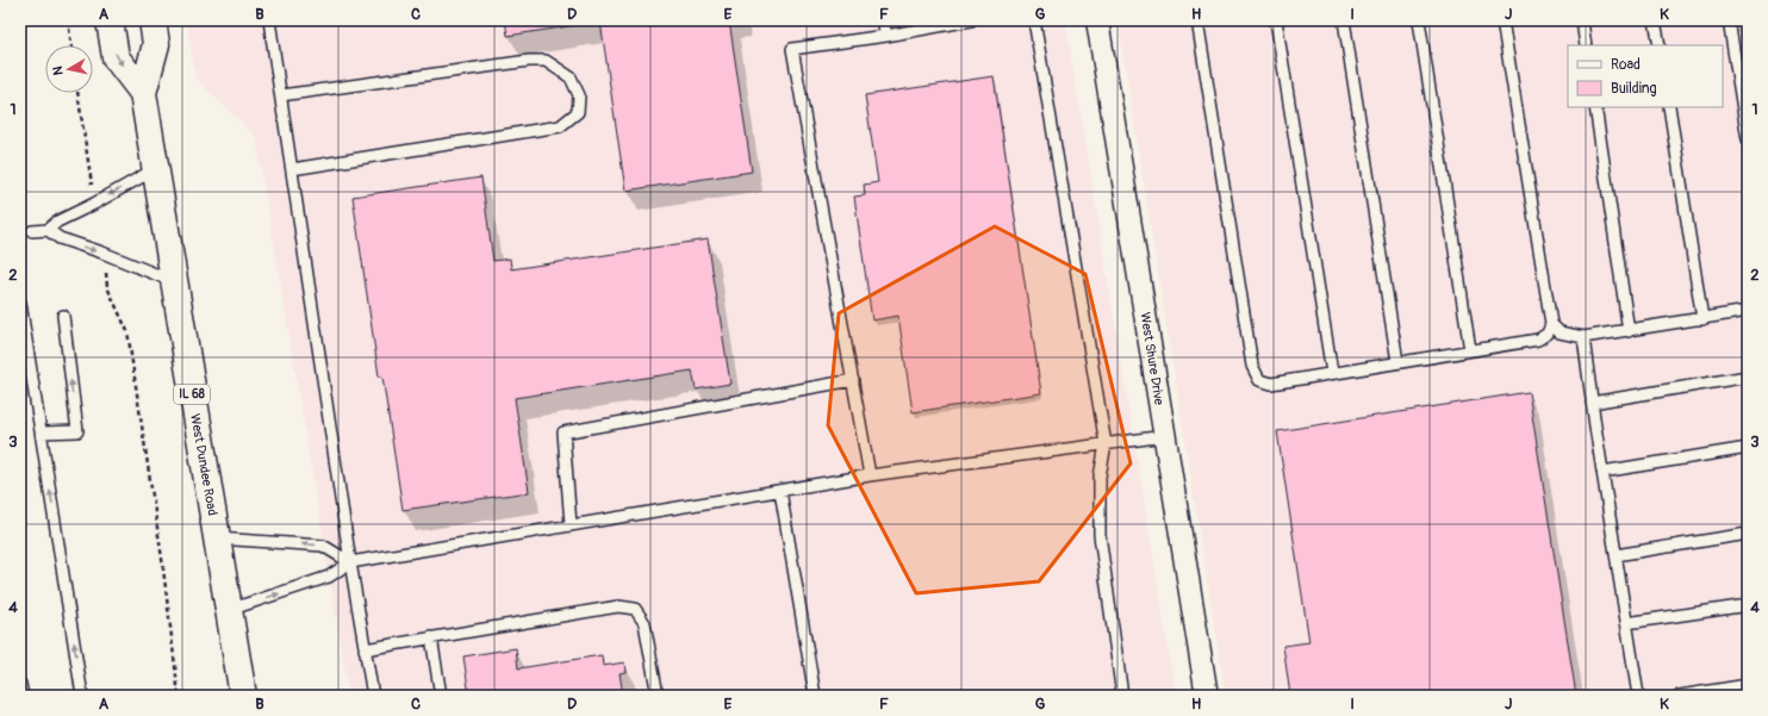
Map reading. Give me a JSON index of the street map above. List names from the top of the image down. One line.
{"streets":{"main road":["IL 68","West Dundee Road"],"street":["West Shure Drive"]},"legend":["Road","Building"],"north":"left","grid":{"columns":["A","B","C","D","E","F","G","H","I","J","K"],"rows":["1","2","3","4"]}}
